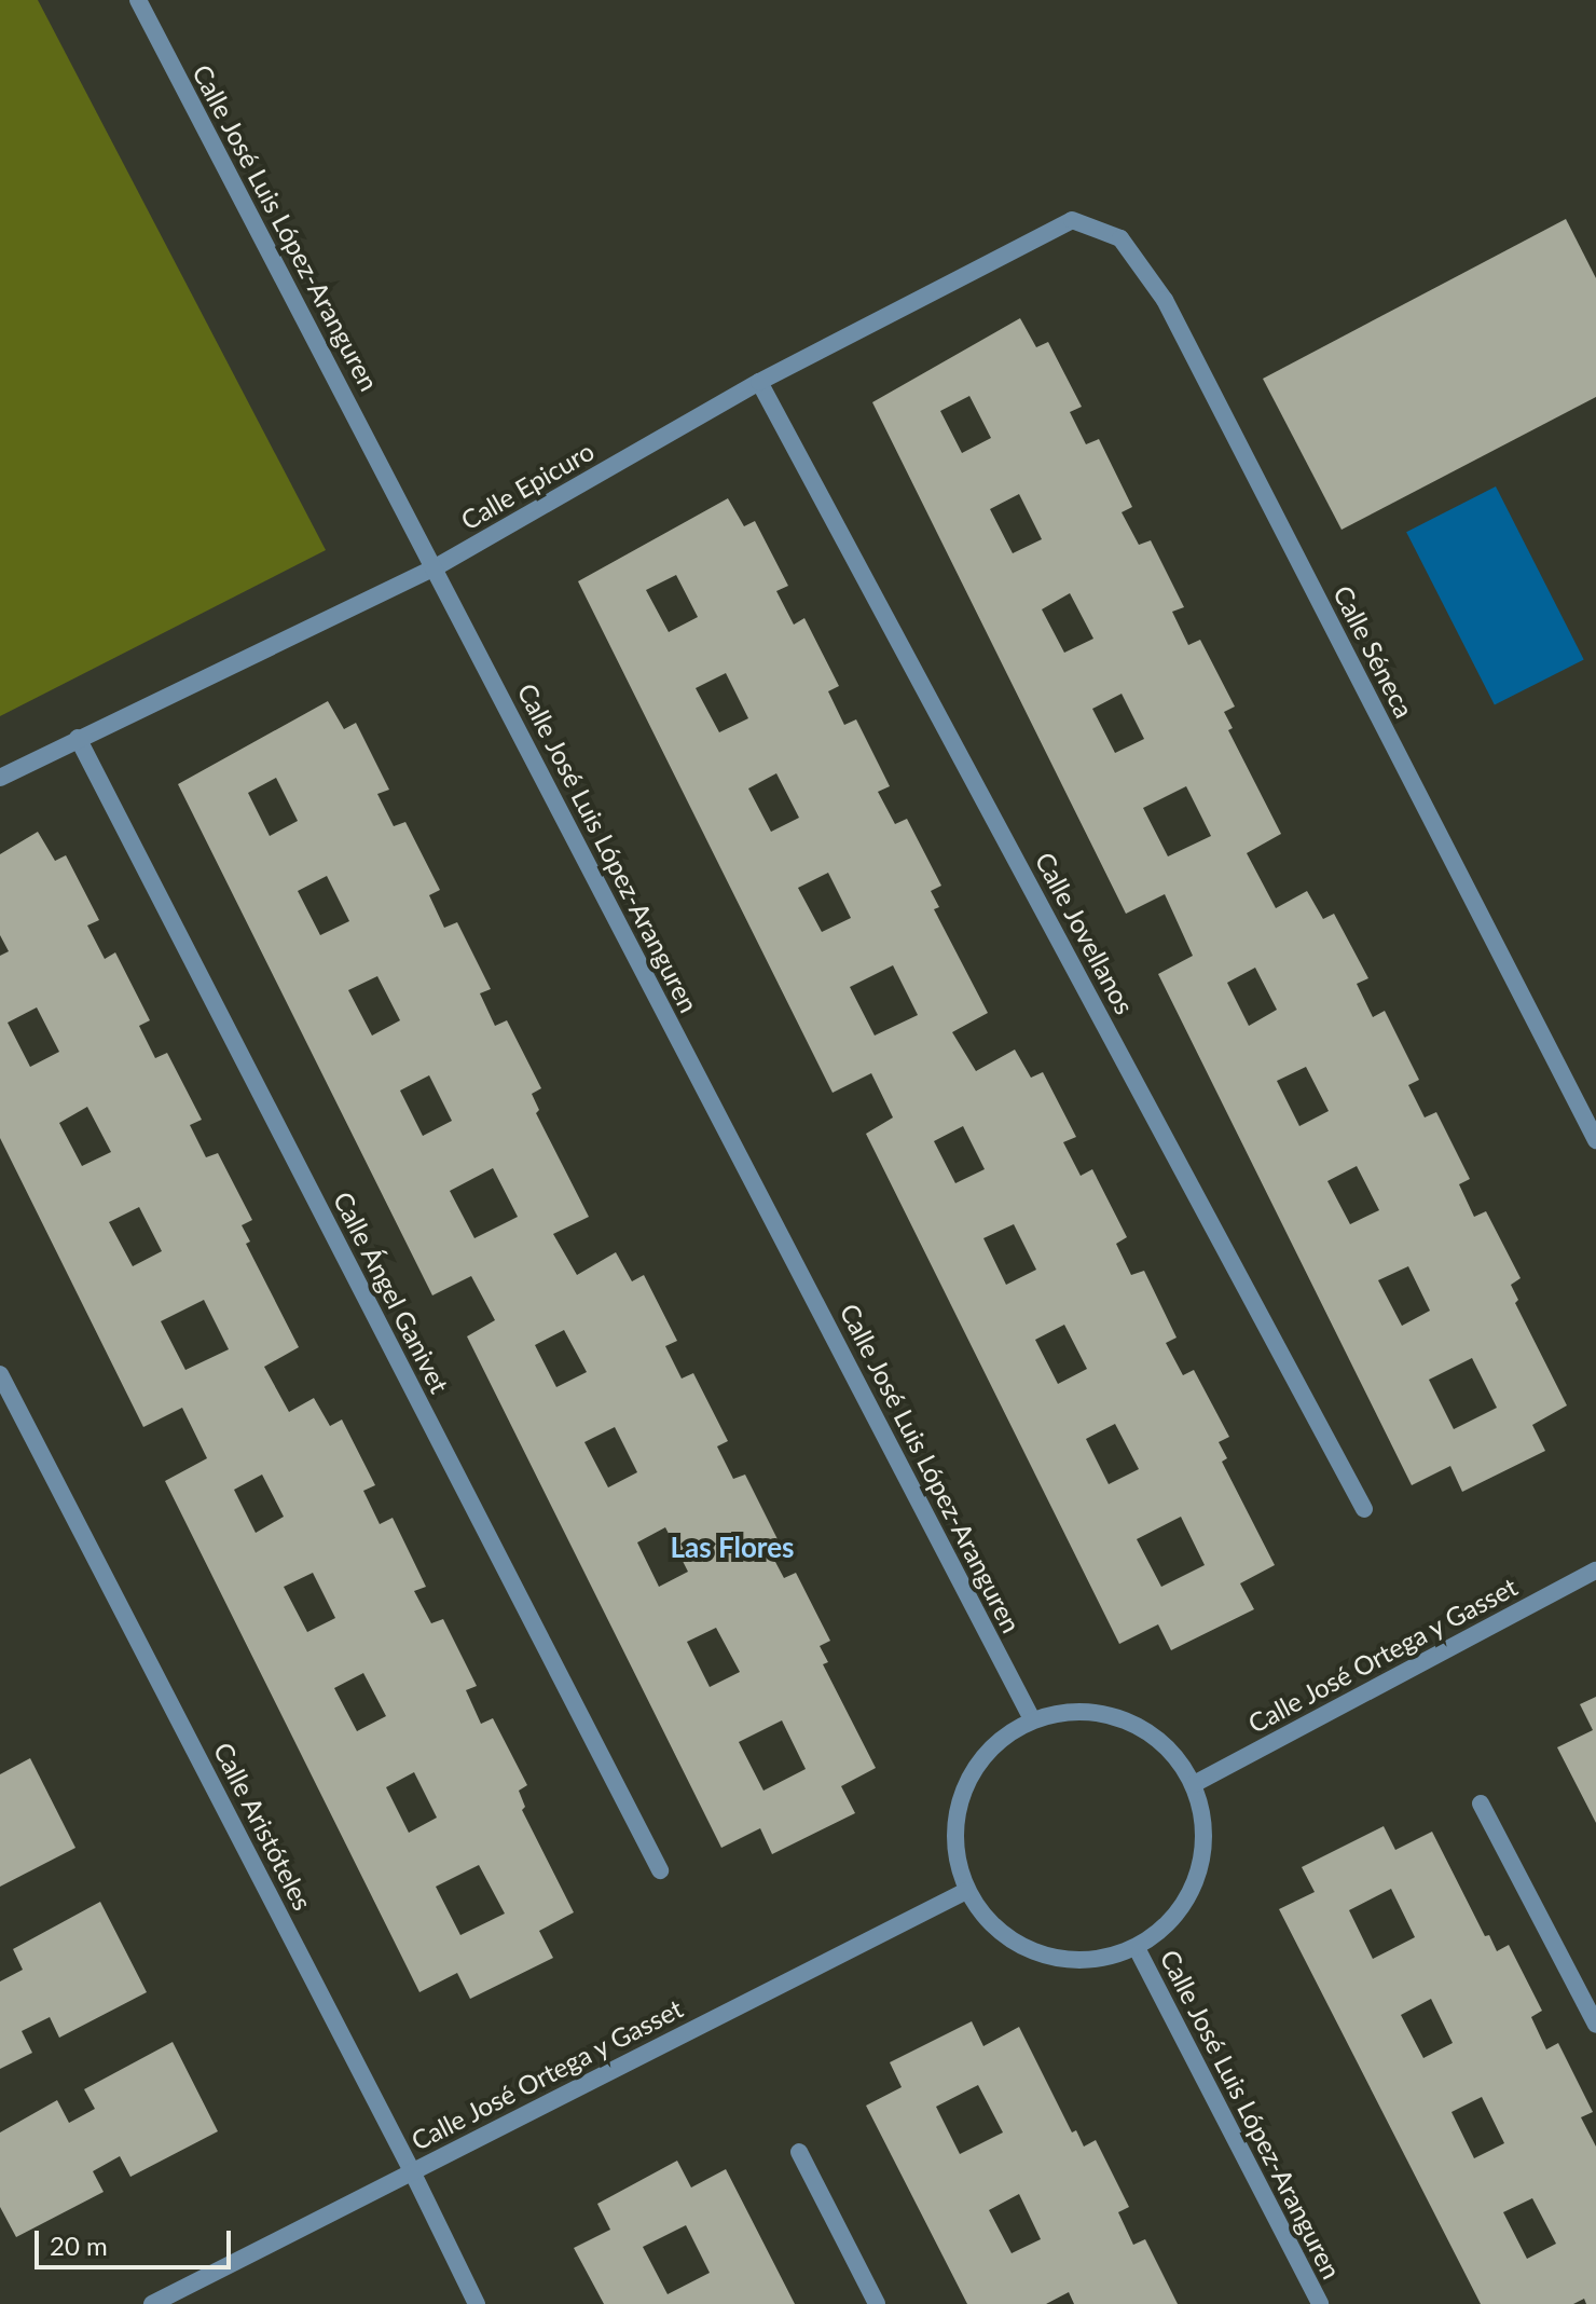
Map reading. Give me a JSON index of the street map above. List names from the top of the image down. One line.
{"streets":{"street":["Calle José Luis López-Aranguren","Calle Epicuro","Calle Séneca","Calle Jovellanos","Calle Ángel Ganivet","Calle José Ortega y Gasset","Calle Aristóteles"]},"crossings":[["Calle José Luis López-Aranguren","Calle Epicuro"],["Calle José Luis López-Aranguren","Calle José Ortega y Gasset"],["Calle Epicuro","Calle Séneca"],["Calle Epicuro","Calle Jovellanos"],["Calle Epicuro","Calle Ángel Ganivet"],["Calle José Ortega y Gasset","Calle Aristóteles"]],"districts":["Las Flores"],"scale_bar":"20 m"}
